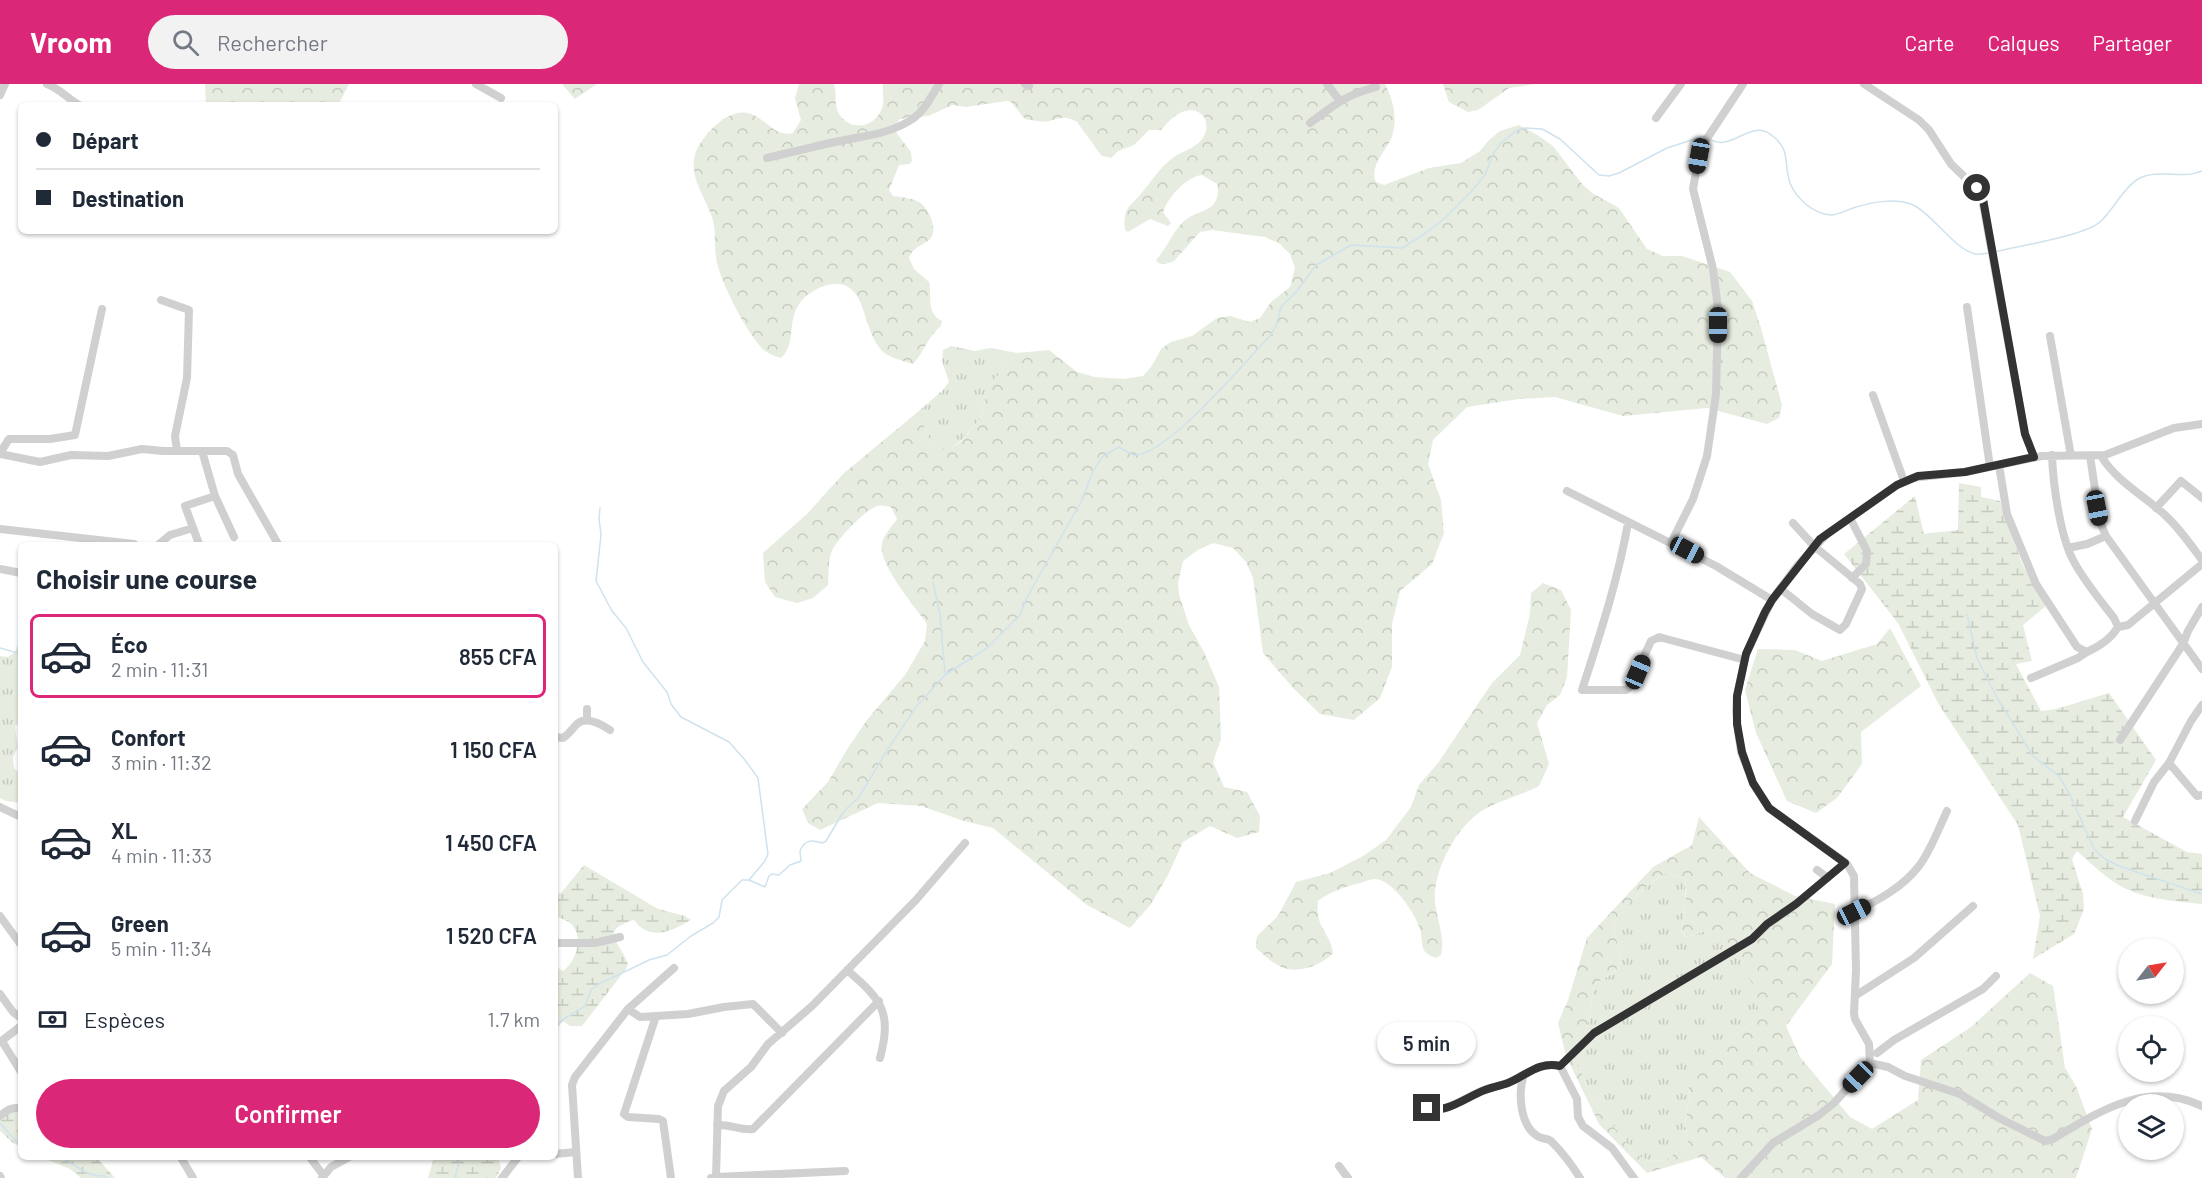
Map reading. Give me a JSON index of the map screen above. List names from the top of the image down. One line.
{"north":"top right","page":{"header":"Vroom","search":"Rechercher","nav":["Carte","Calques","Partager"],"banner":["Départ","Destination"],"heading":"Choisir une course","list":[{"name":"Éco","note":"2 min · 11:31","value":"855 CFA"},{"name":"Confort","note":"3 min · 11:32","value":"1 150 CFA"},{"name":"XL","note":"4 min · 11:33","value":"1 450 CFA"},{"name":"Green","note":"5 min · 11:34","value":"1 520 CFA"}],"pay":["Espèces","1.7 km"],"bubble":"5 min","buttons":"Confirmer"}}
